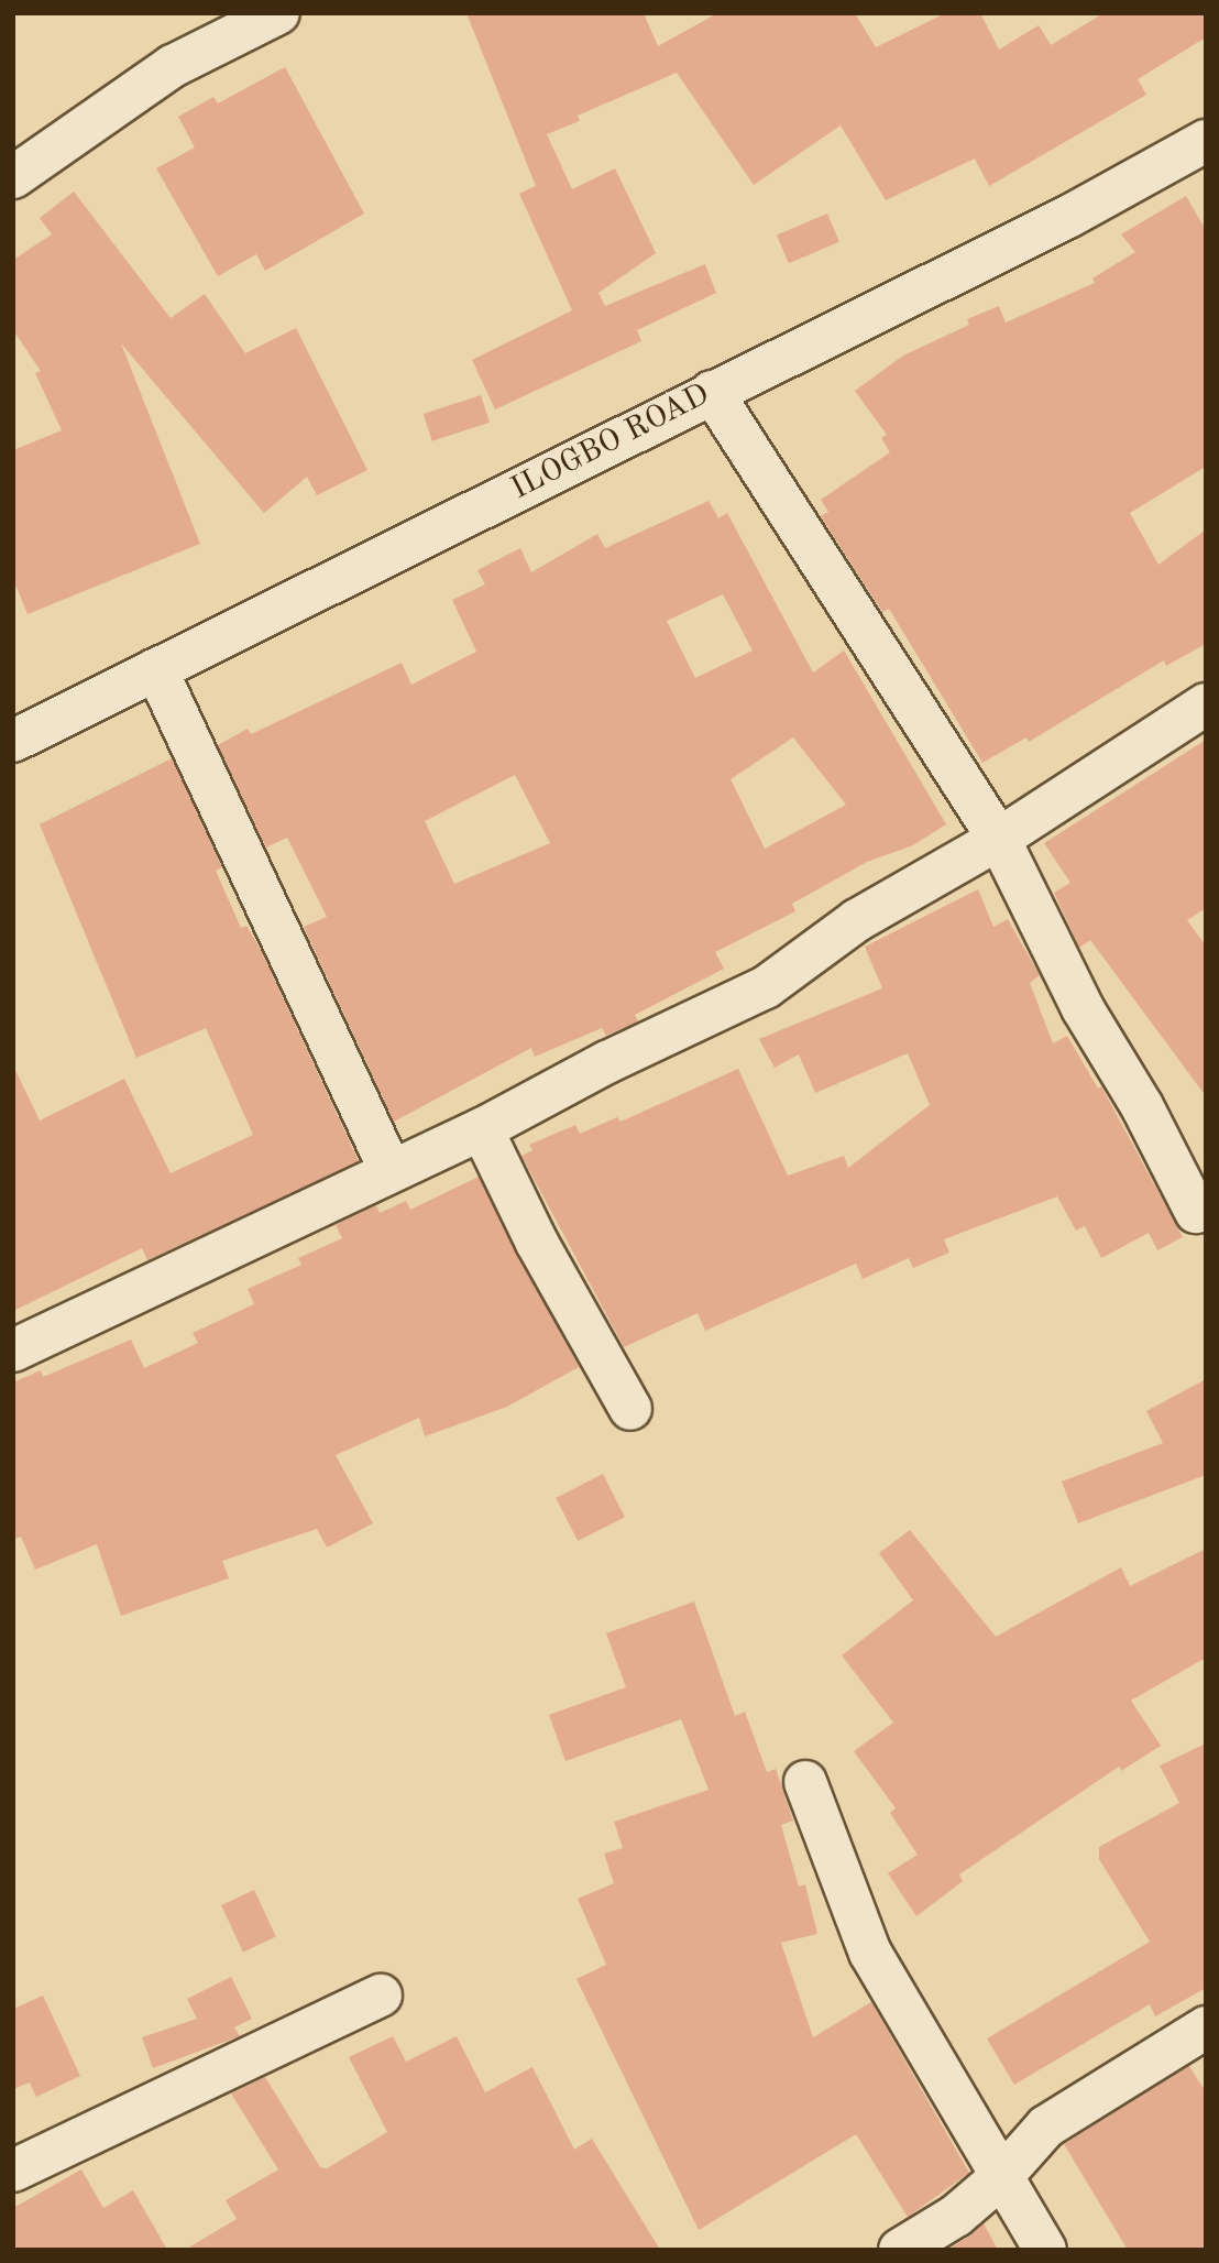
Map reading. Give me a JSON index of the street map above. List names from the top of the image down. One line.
{"streets":{"street":["ILOGBO ROAD"]}}
